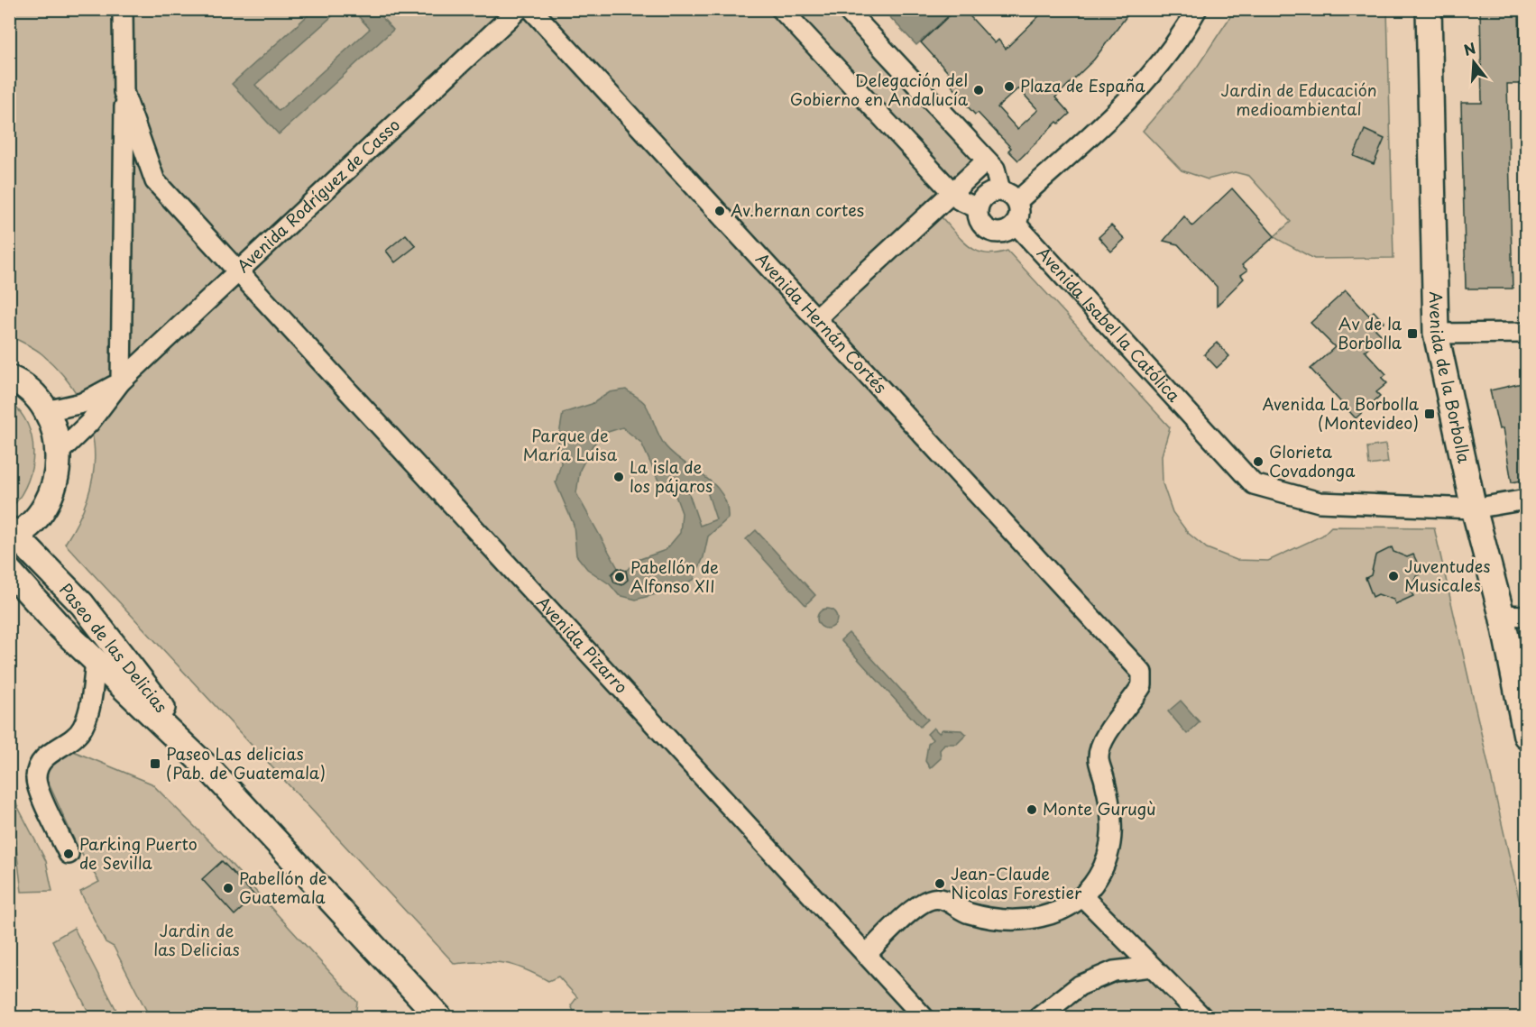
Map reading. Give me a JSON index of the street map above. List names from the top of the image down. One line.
{"streets":{"main road":["Avenida de la Borbolla","Paseo de las Delicias"],"street":["Avenida Rodríguez de Casso","Avenida Hernán Cortés","Avenida Isabel la Católica","Avenida Pizarro"]},"crossings":[["Avenida Rodríguez de Casso","Avenida Pizarro"],["Avenida Isabel la Católica","Avenida de la Borbolla"]],"parks":["Jardin de Educación medioambiental","Parque de María Luisa","Jardin de las Delicias"],"places":{"other":["Plaza de España","Delegación del Gobierno en Andalucía","Av.hernan cortes","Glorieta Covadonga","La isla de los pájaros","Juventudes Musicales","Pabellón de Alfonso XII","Monte Gurugù","Parking Puerto de Sevilla","Jean-Claude Nicolas Forestier","Pabellón de Guatemala"],"transit":["Av de la Borbolla","Avenida La Borbolla (Montevideo)","Paseo Las delicias (Pab. de Guatemala)"]},"north":"top"}
